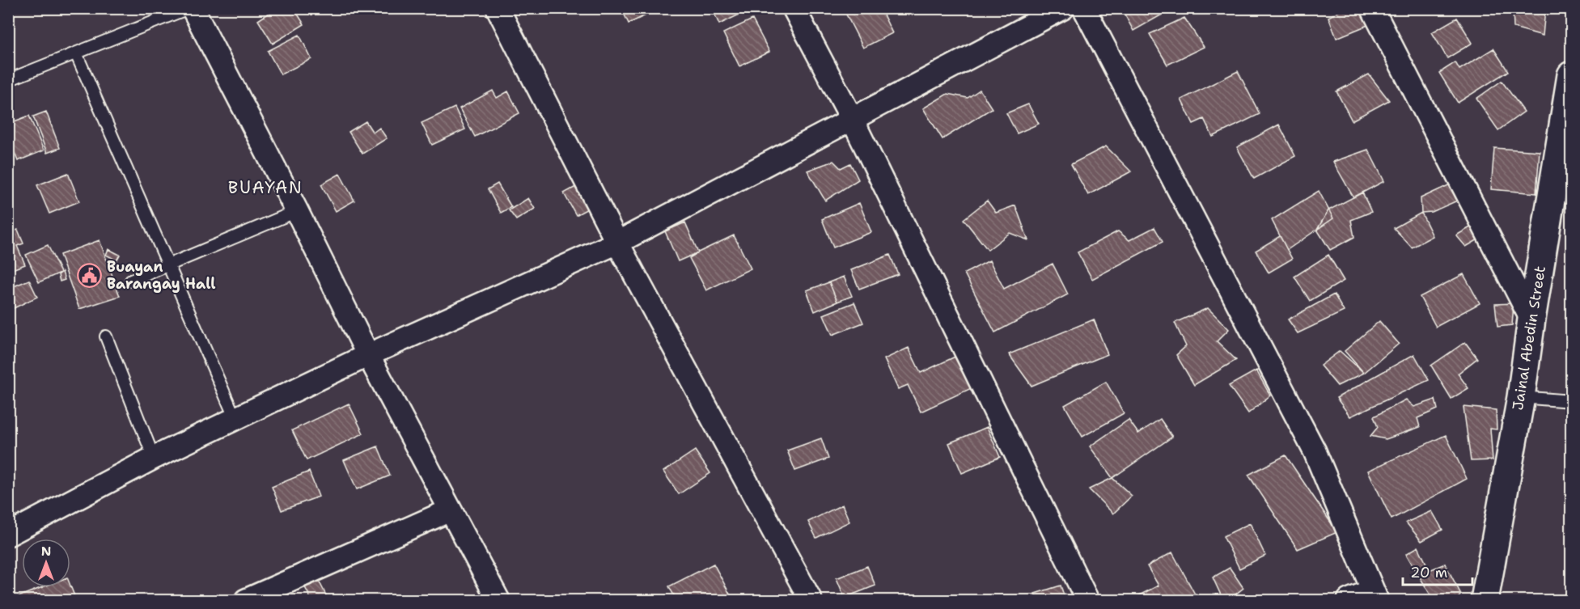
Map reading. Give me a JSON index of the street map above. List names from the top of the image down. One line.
{"streets":{"street":["Jainal Abedin Street"]},"districts":["BUAYAN"],"places":{"public building":["Buayan Barangay Hall"]},"scale_bar":"20 m","north":"top"}
